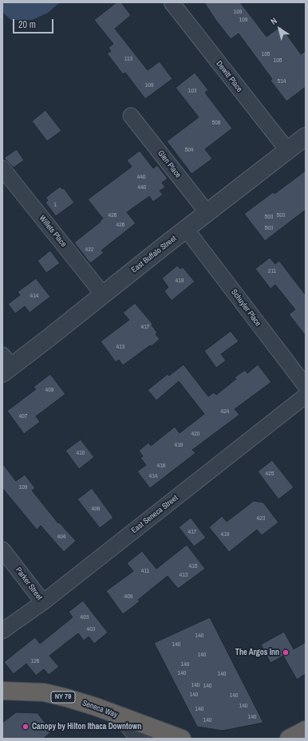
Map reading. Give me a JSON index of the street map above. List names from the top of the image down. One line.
{"streets":{"highway":["NY 79","Seneca Way"],"street":["Dewitt Place","Glen Place","Willets Place","East Buffalo Street","Schuyler Place","East Seneca Street","Parker Street"]},"crossings":[["Dewitt Place","East Buffalo Street"],["Glen Place","East Buffalo Street"],["Willets Place","East Buffalo Street"],["East Buffalo Street","Schuyler Place"],["East Seneca Street","Parker Street"]],"places":["The Argos Inn","Canopy by Hilton Ithaca Downtown"],"house_numbers":["109","109","105","113","105","514","109","103","508","504","440","440","1","426","503","503","426","503","422","211","419","414","417","413","409","424","407","420","418","410","416","425","414","109","408","423","417","419","404","415","411","413","409","403","403","140","140","140","126","140","140","140","140","140","140","140","140","140","140","140"],"scale_bar":"20 m","north":"top left"}
